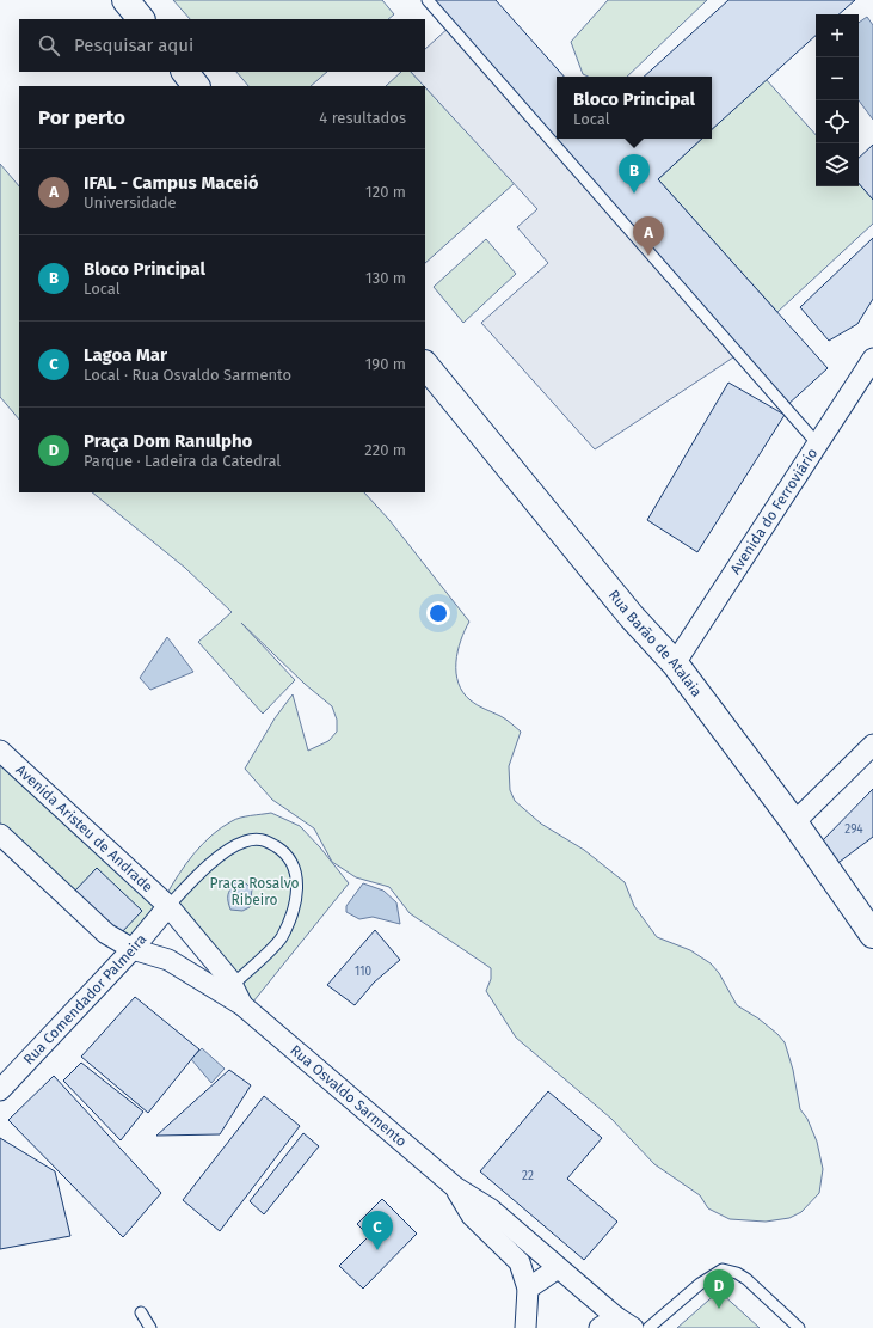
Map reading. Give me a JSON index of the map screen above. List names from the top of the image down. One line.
{"streets":{"main road":["Rua Barão de Atalaia"],"street":["Avenida do Ferroviário","Avenida Aristeu de Andrade","Rua Comendador Palmeira","Rua Osvaldo Sarmento"]},"crossings":[["Avenida do Ferroviário","Rua Barão de Atalaia"],["Avenida Aristeu de Andrade","Rua Comendador Palmeira"],["Avenida Aristeu de Andrade","Rua Osvaldo Sarmento"],["Rua Comendador Palmeira","Rua Osvaldo Sarmento"]],"parks":["Praça Rosalvo Ribeiro"],"house_numbers":["294","110","22"],"page":{"map_buttons":["+","−"],"search":"Pesquisar aqui","popup":["Bloco Principal","Local"],"heading":["Por perto","4 resultados"],"list":[{"mark":"A","name":"IFAL - Campus Maceió","note":"Universidade","value":"120 m"},{"mark":"B","name":"Bloco Principal","note":"Local","value":"130 m"},{"mark":"C","name":"Lagoa Mar","note":"Local · Rua Osvaldo Sarmento","value":"190 m"},{"mark":"D","name":"Praça Dom Ranulpho","note":"Parque · Ladeira da Catedral","value":"220 m"}],"pins":["B","A","C","D"]}}
